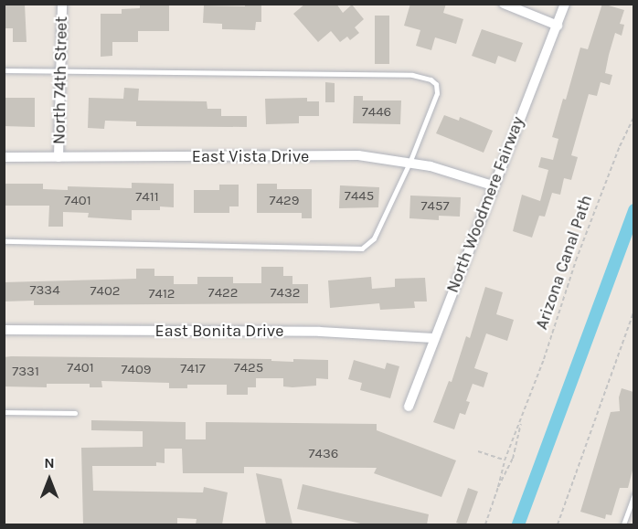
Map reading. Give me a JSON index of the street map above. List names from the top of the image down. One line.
{"streets":{"street":["North 74th Street","East Vista Drive","North Woodmere Fairway","East Bonita Drive"],"path":["Arizona Canal Path"]},"crossings":[["North 74th Street","East Vista Drive"],["East Vista Drive","North Woodmere Fairway"],["North Woodmere Fairway","East Bonita Drive"]],"house_numbers":["7446","7445","7411","7401","7429","7457","7334","7402","7422","7432","7412","7401","7425","7417","7409","7331","7436"],"north":"top"}
